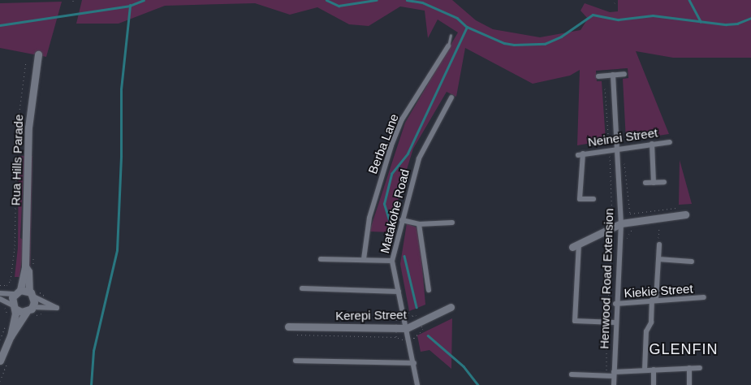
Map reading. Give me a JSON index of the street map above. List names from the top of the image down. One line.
{"streets":{"street":["Neinei Street","Berba Lane","Rua Hills Parade","Matakohe Road","Henwood Road Extension","Kiekie Street","Kerepi Street"]},"crossings":[["Neinei Street","Henwood Road Extension"],["Matakohe Road","Kerepi Street"],["Henwood Road Extension","Kiekie Street"]],"districts":["GLENFIN"]}
